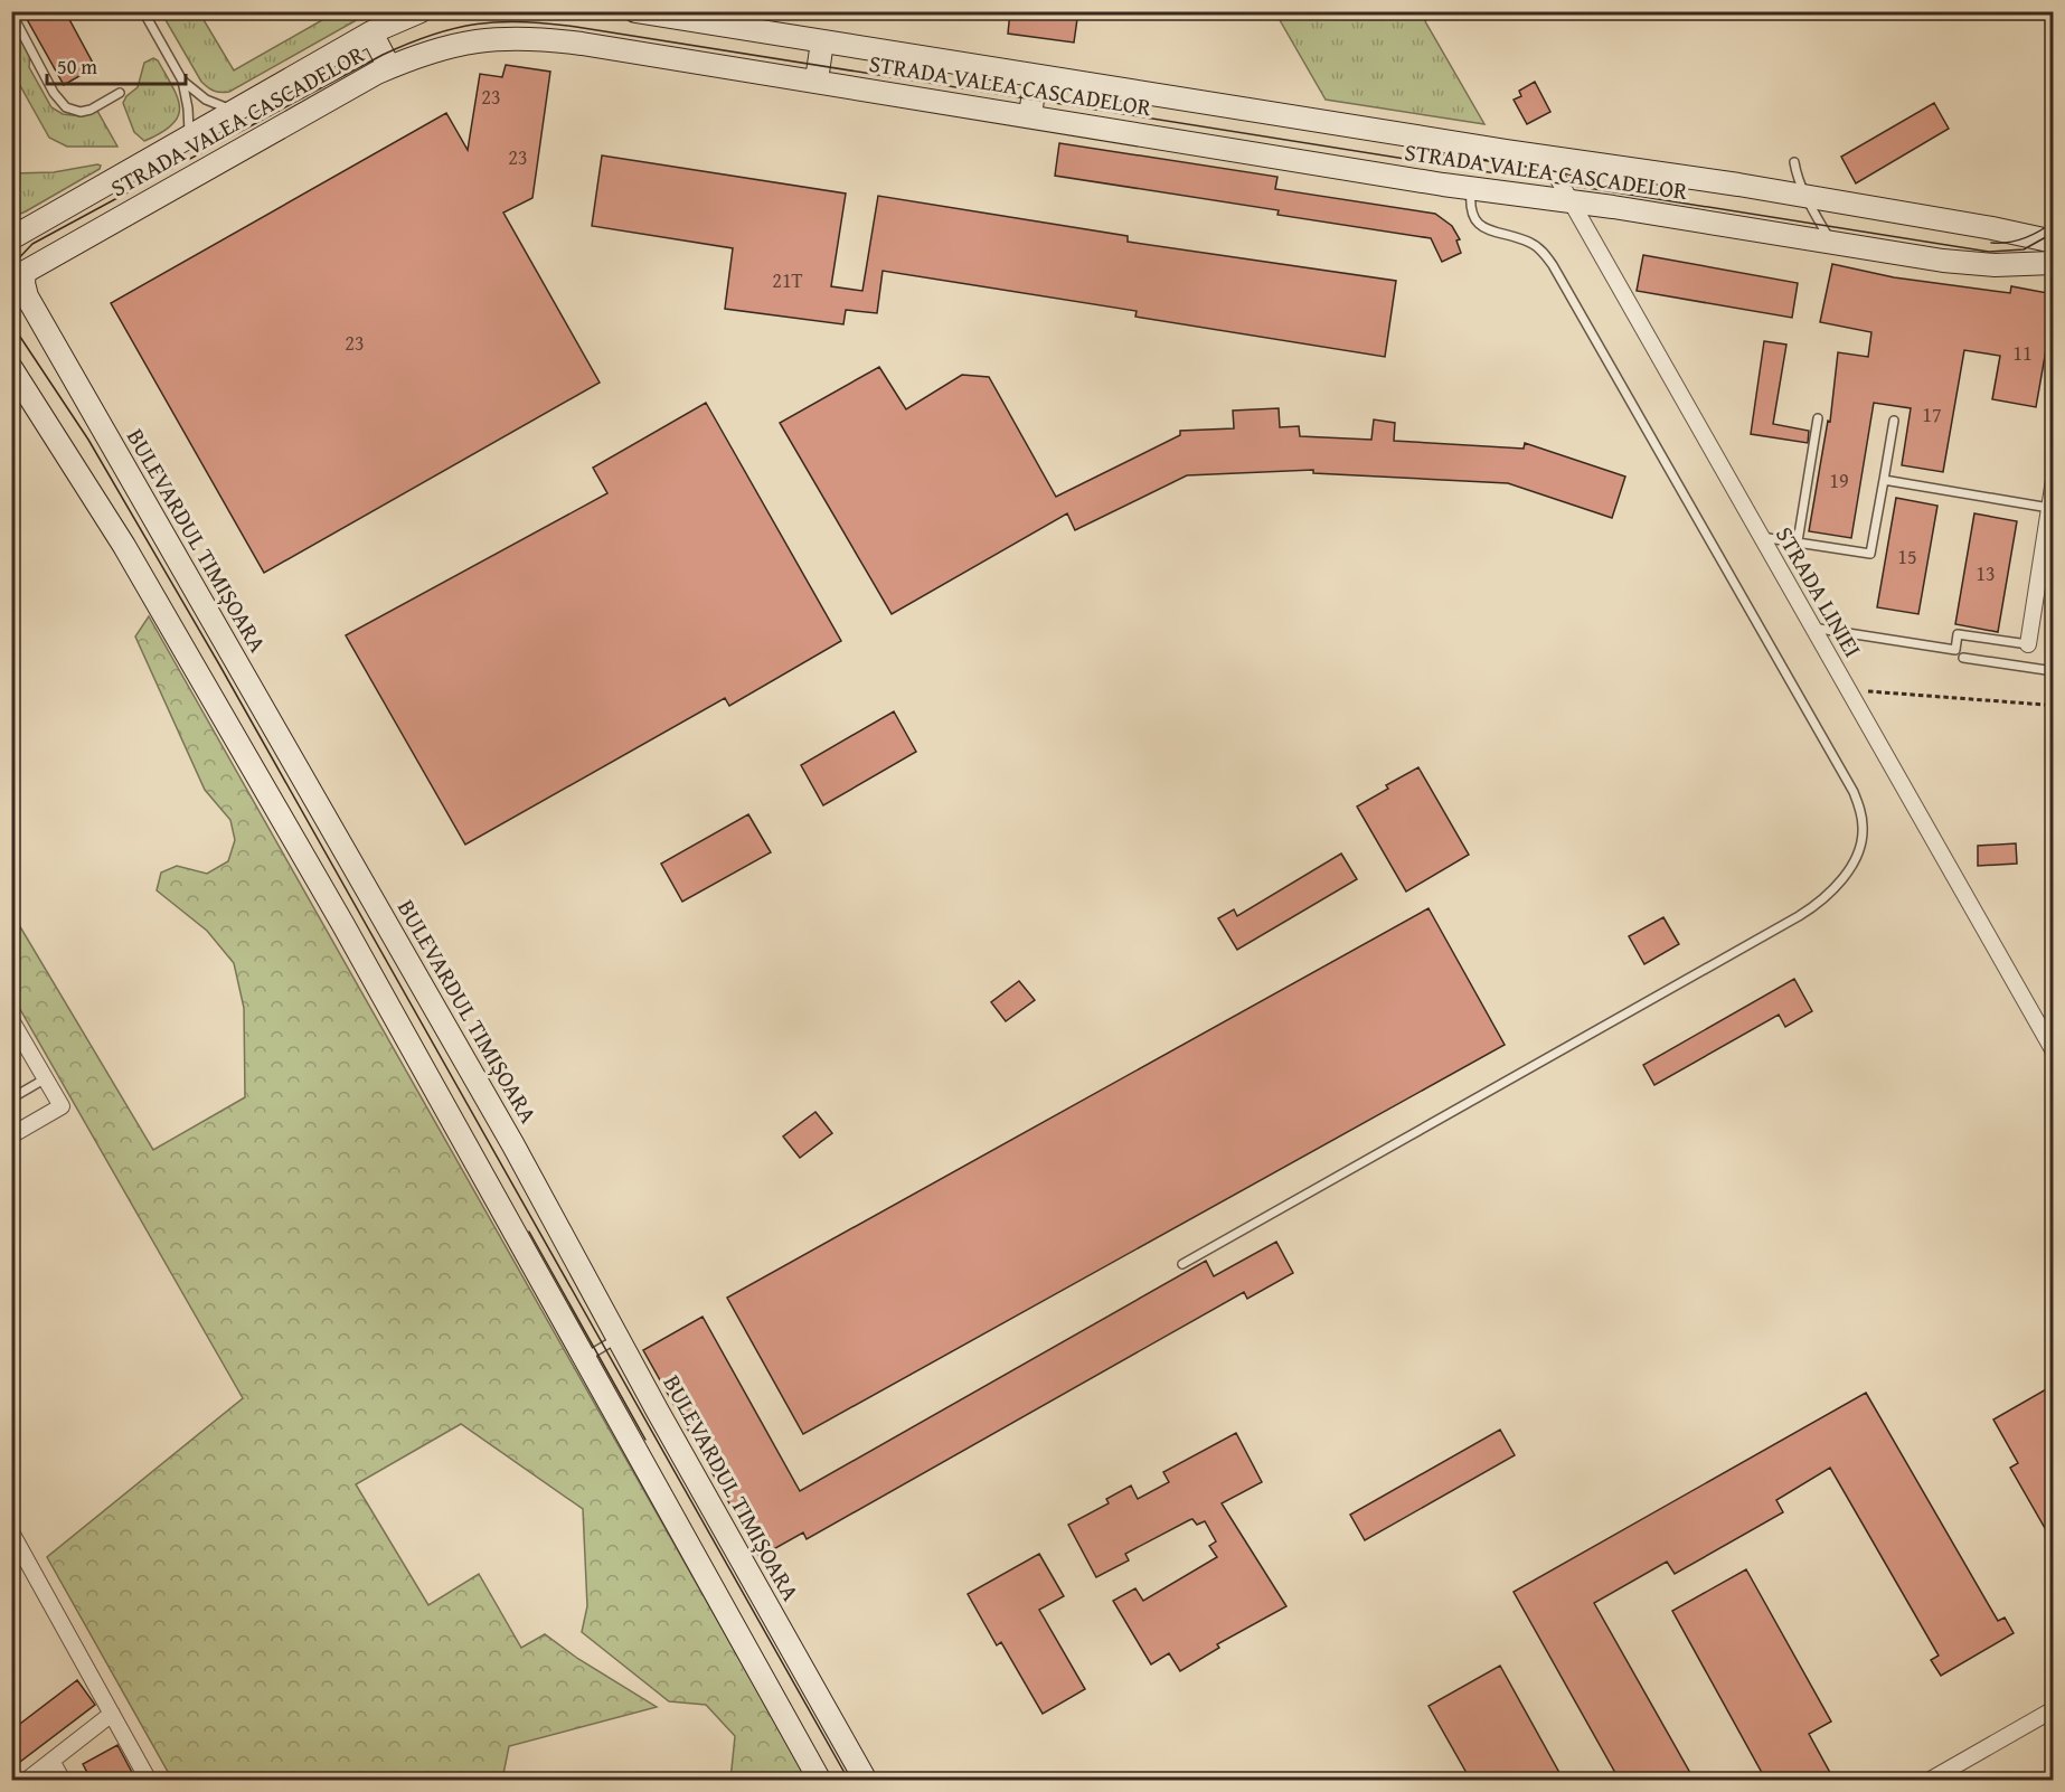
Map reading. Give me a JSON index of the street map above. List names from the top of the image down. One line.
{"streets":{"main road":["STRADA VALEA CASCADELOR","BULEVARDUL TIMIȘOARA"],"street":["STRADA LINIEI"]},"crossings":[["STRADA VALEA CASCADELOR","BULEVARDUL TIMIȘOARA"],["STRADA VALEA CASCADELOR","STRADA LINIEI"]],"house_numbers":["23","23","21T","23","11","17","19","15","13"],"scale_bar":"50 m"}
